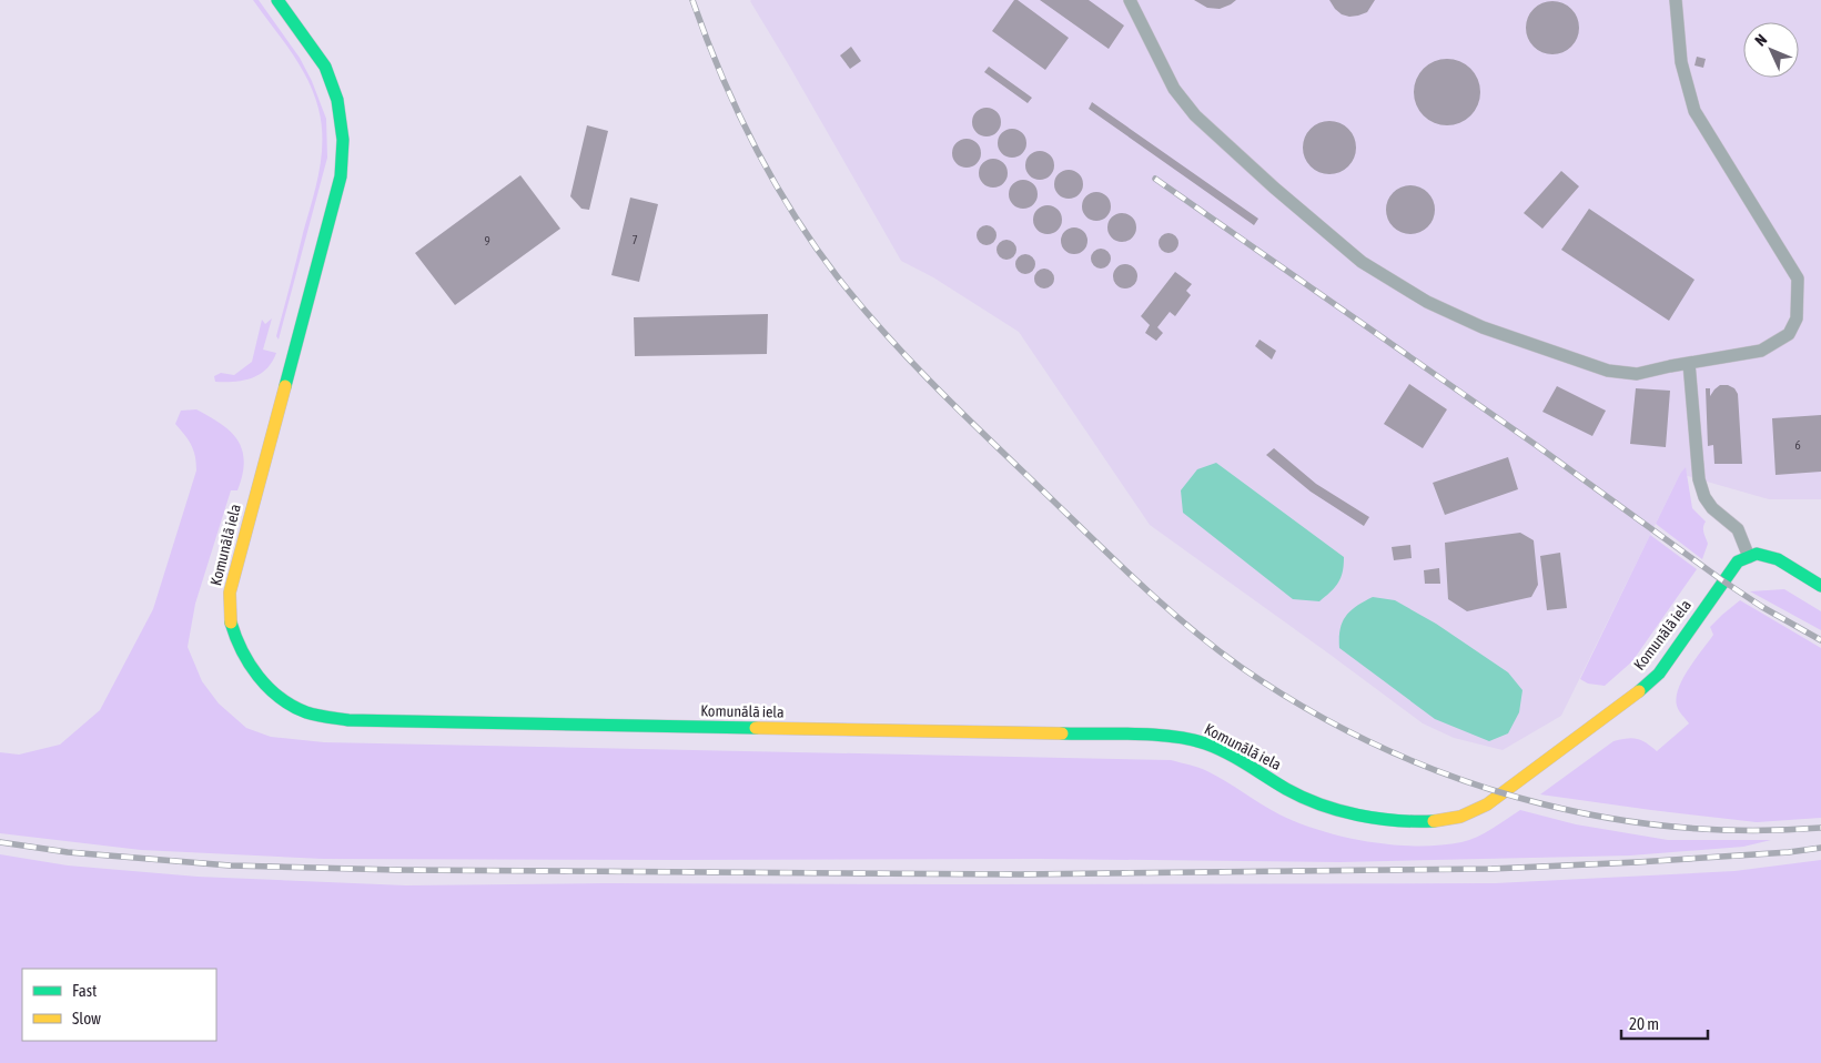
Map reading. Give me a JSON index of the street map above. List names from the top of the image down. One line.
{"streets":{"street":["Komunālā iela"]},"house_numbers":["7","9","6"],"legend":["Fast","Slow"],"scale_bar":"20 m","north":"top left"}
